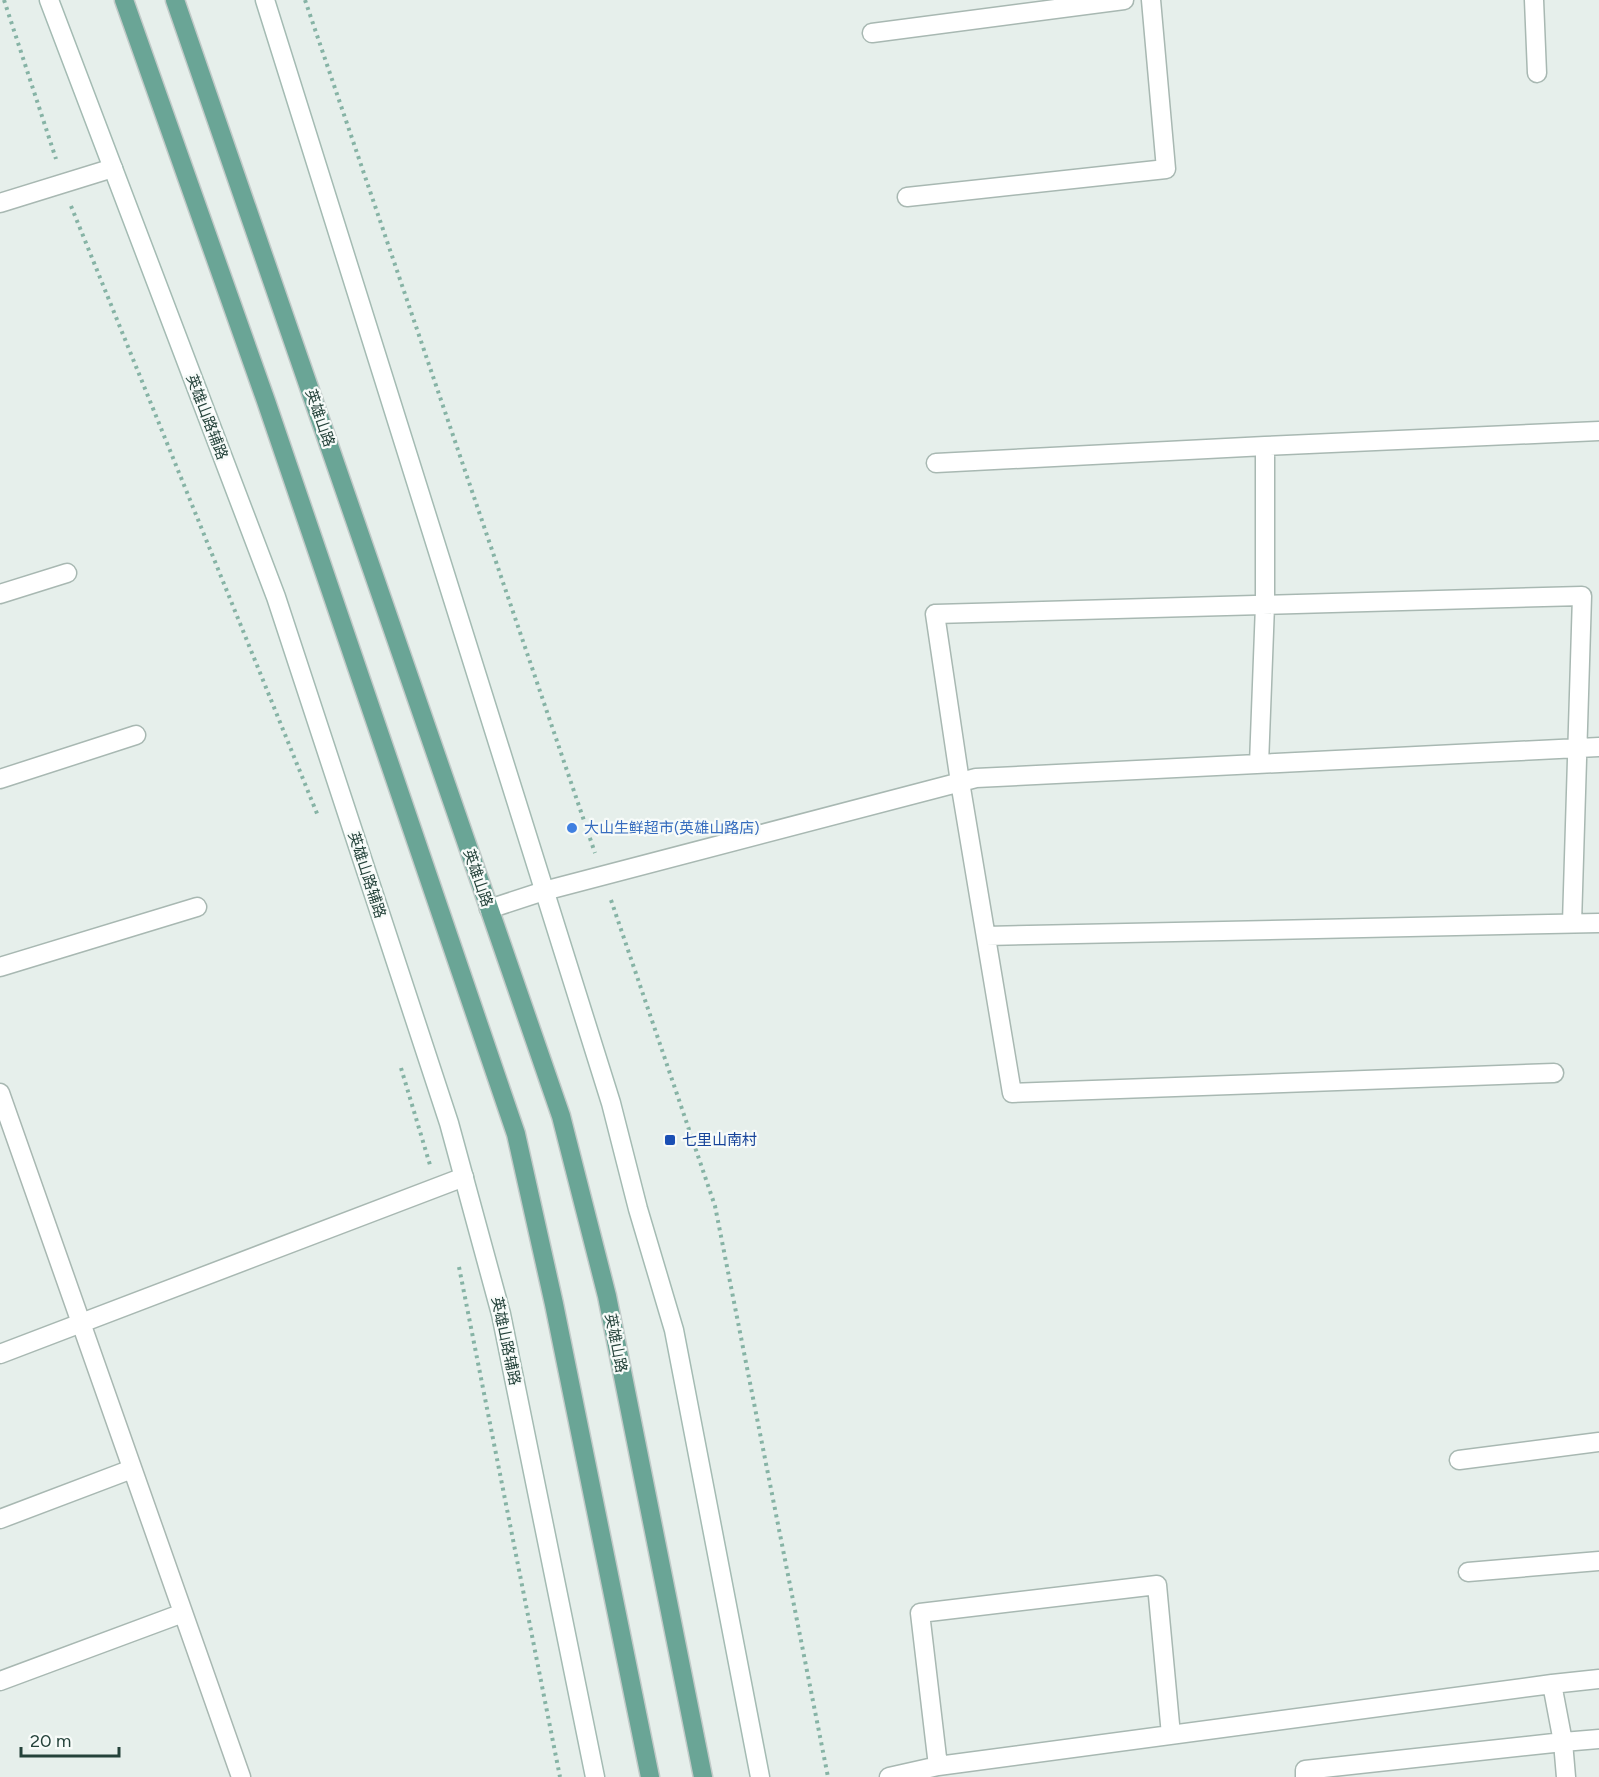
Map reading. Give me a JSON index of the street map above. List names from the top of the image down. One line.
{"streets":{"main road":["英雄山路"],"street":["英雄山路辅路"]},"places":{"other":["大山生鲜超市(英雄山路店)"],"transit":["七里山南村"]},"scale_bar":"20 m"}
